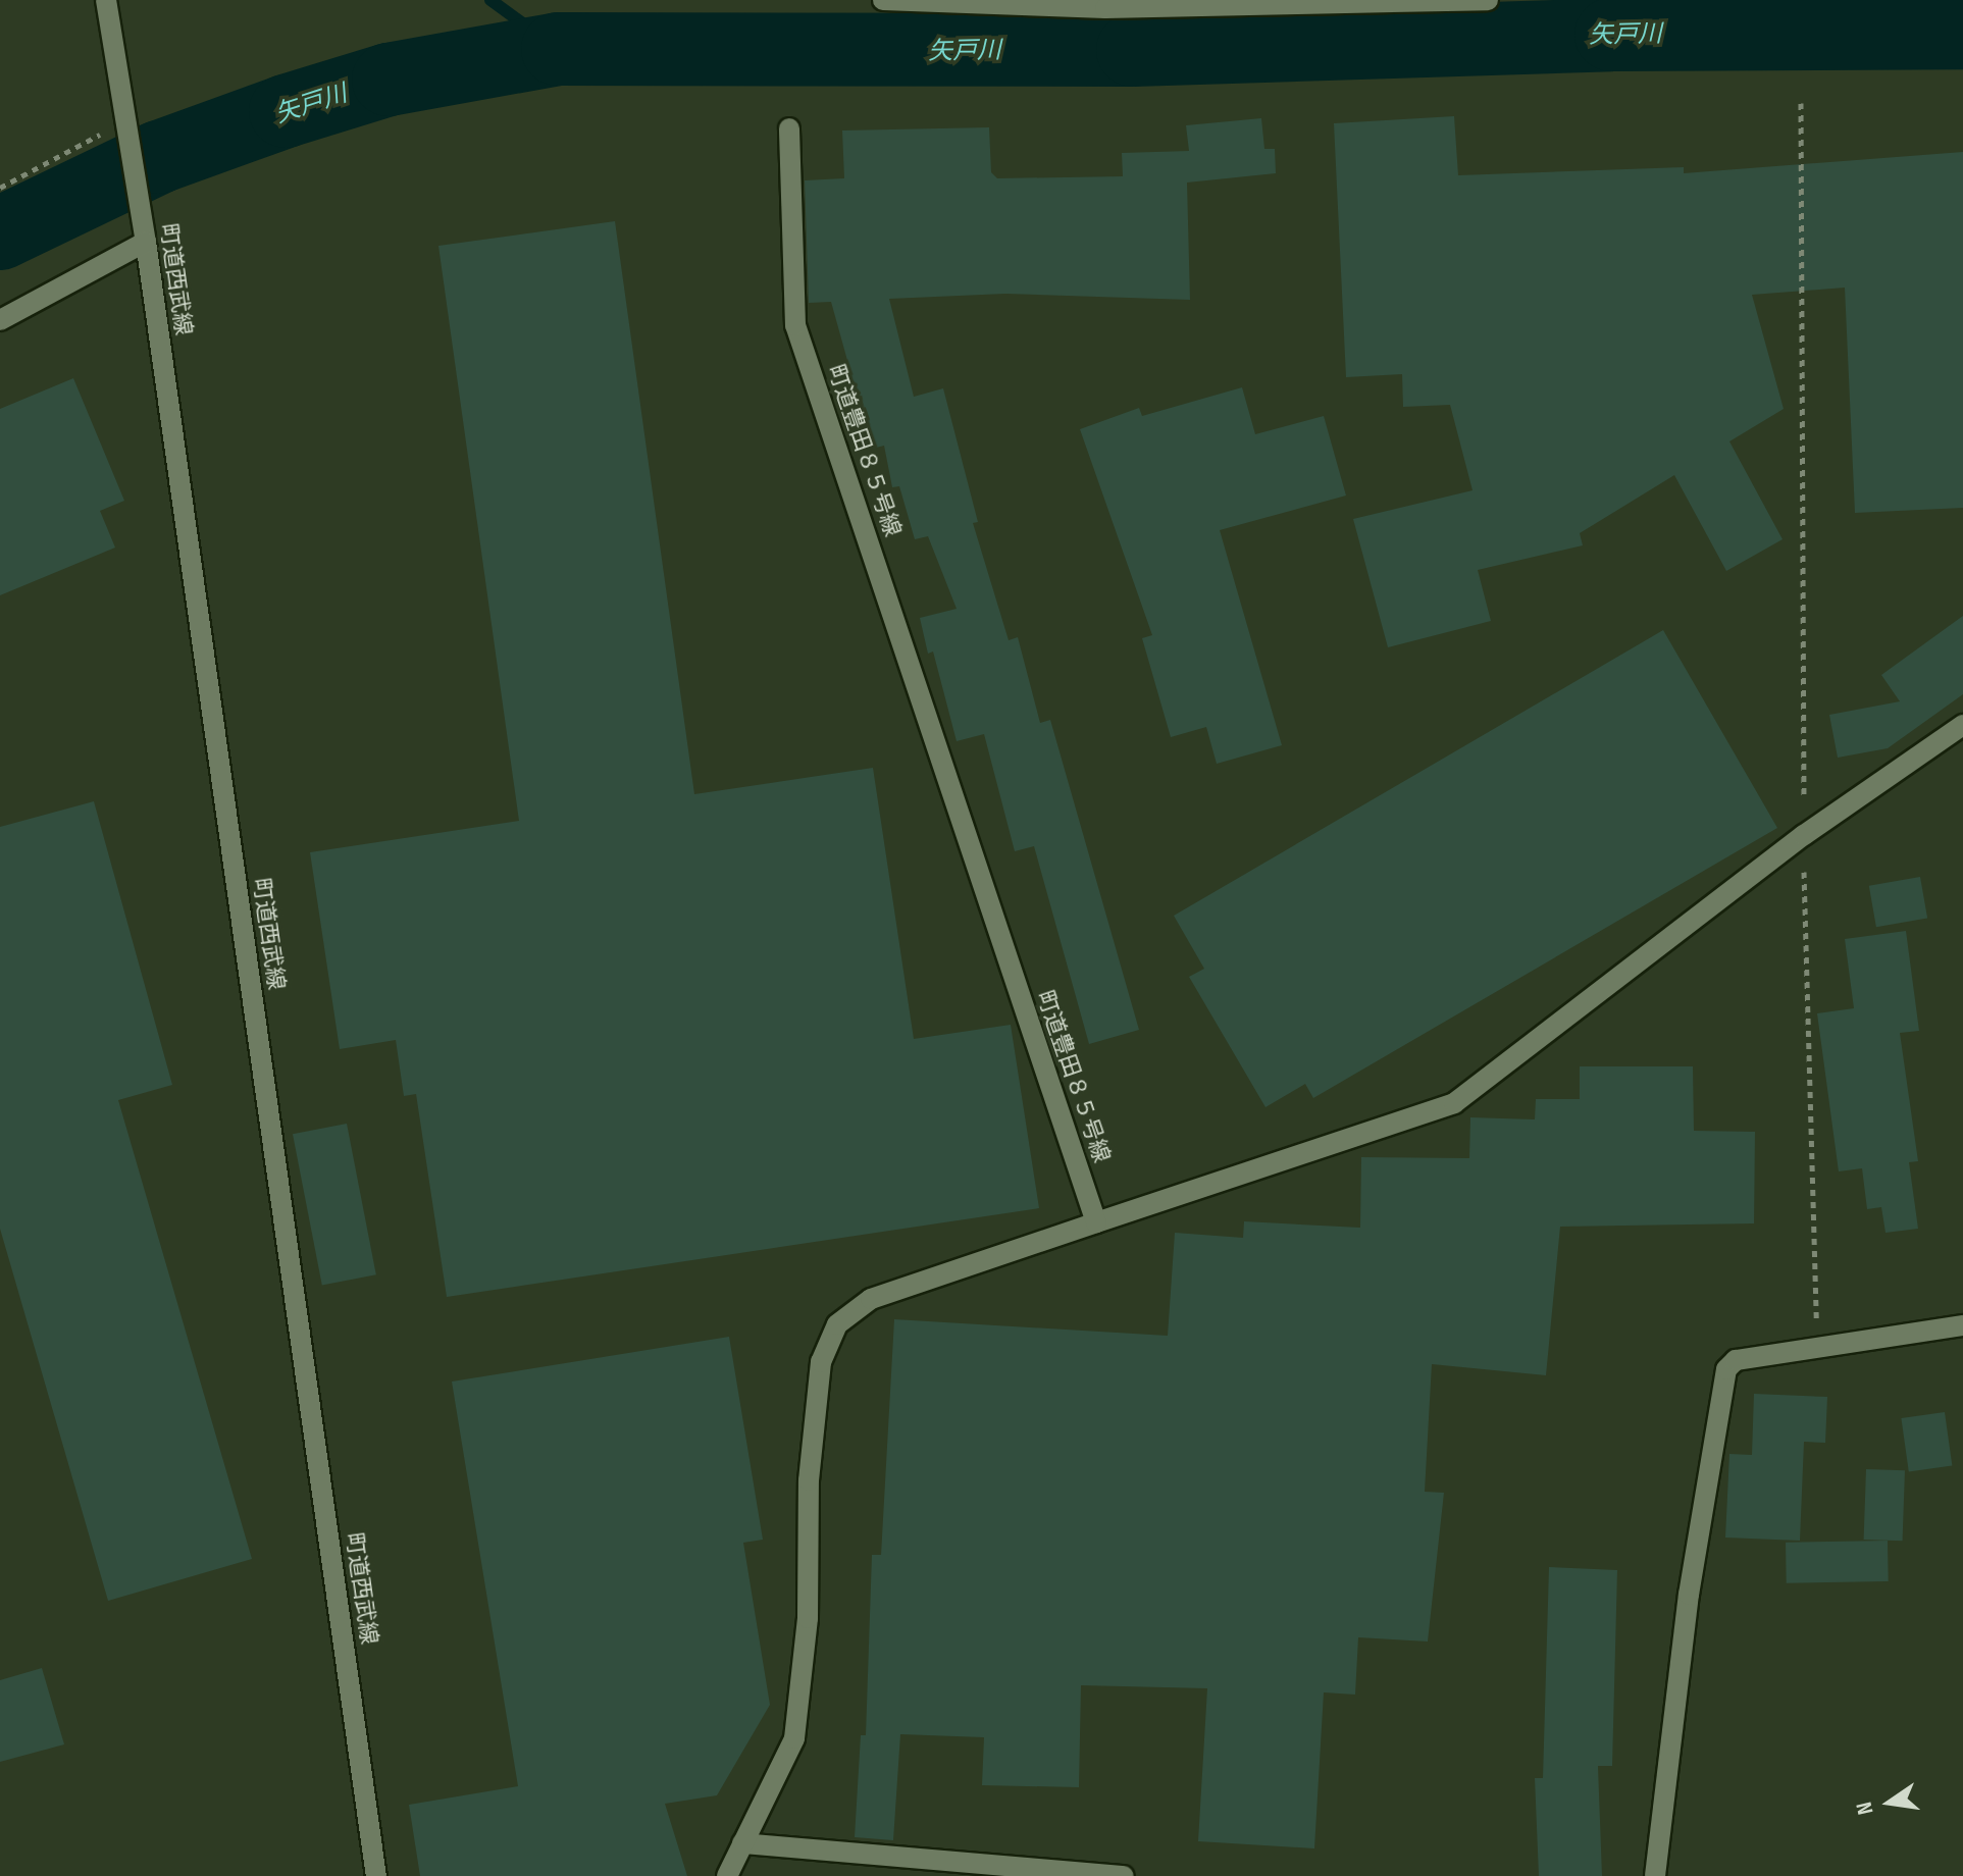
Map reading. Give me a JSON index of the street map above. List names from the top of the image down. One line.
{"streets":{"street":["町道西武線","町道豊田８５号線"]},"water":["矢戸川"],"north":"left"}
